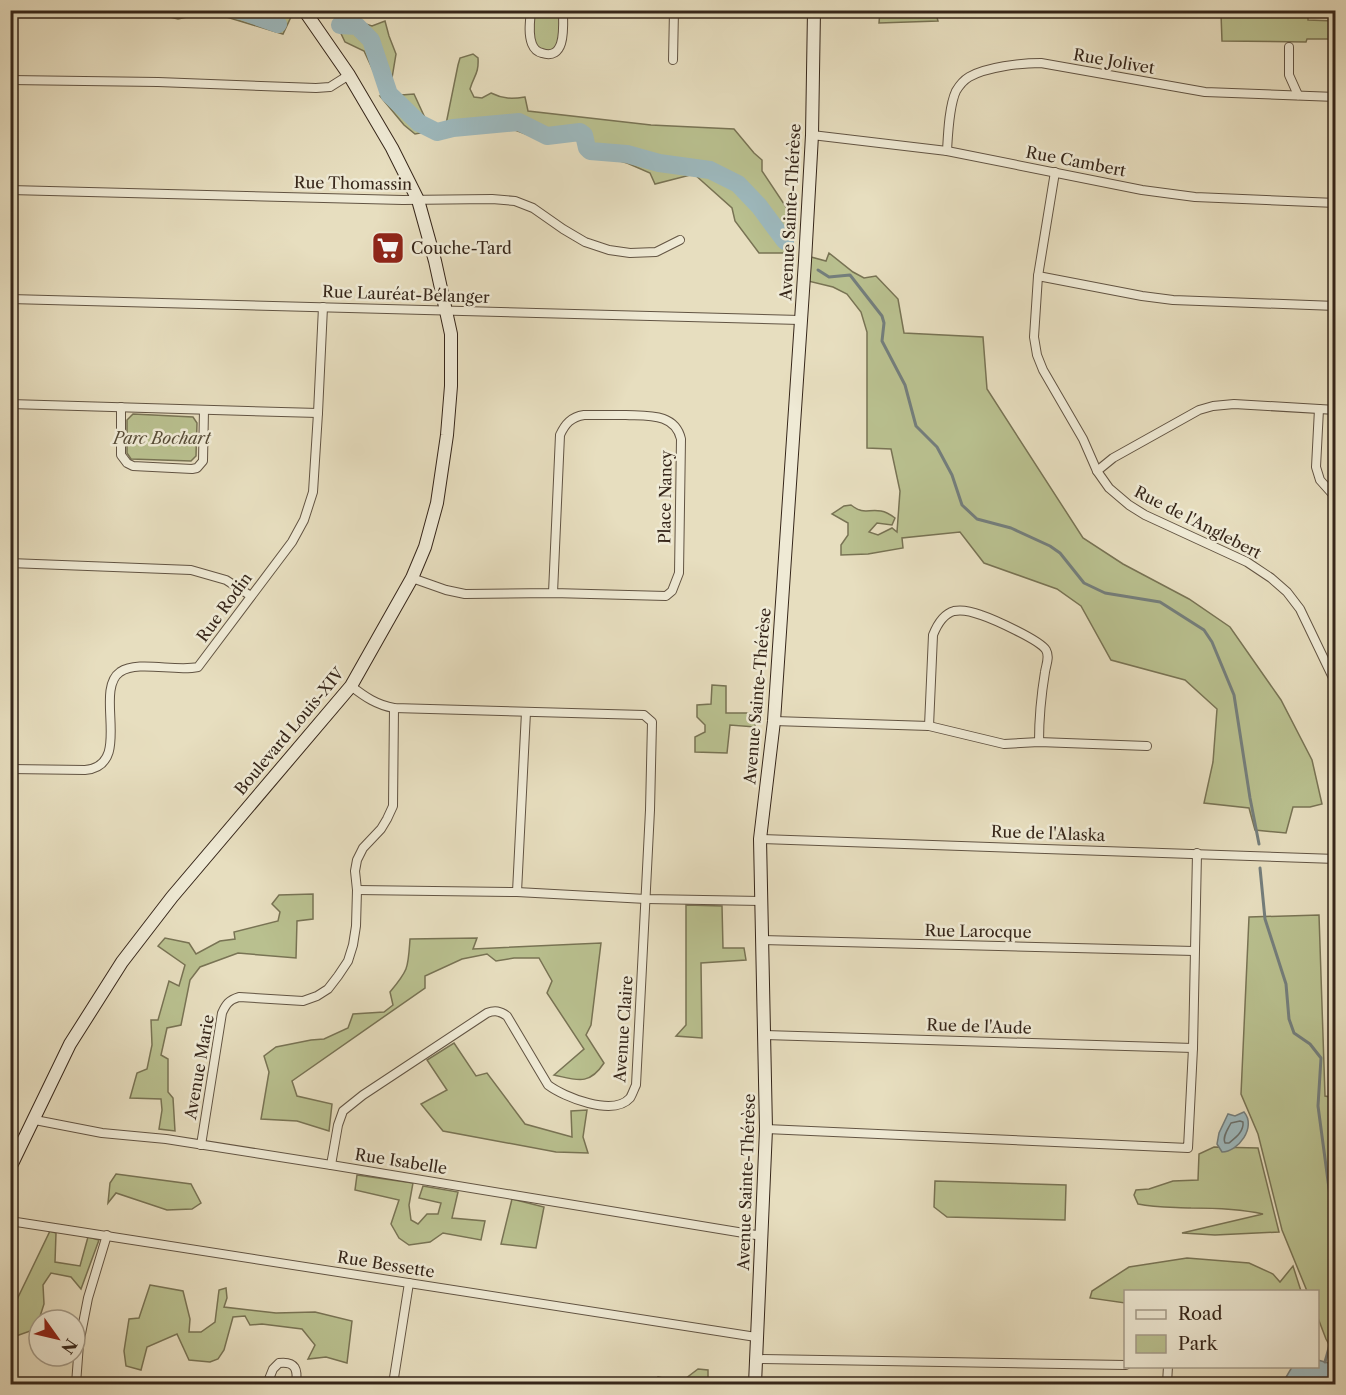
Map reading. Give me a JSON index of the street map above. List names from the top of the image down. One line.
{"streets":{"street":["Rue Jolivet","Rue Cambert","Rue Thomassin","Avenue Sainte-Thérèse","Rue Lauréat-Bélanger","Place Nancy","Rue de l'Anglebert","Rue Rodin","Boulevard Louis-XIV","Rue de l'Alaska","Rue Larocque","Rue de l'Aude","Avenue Claire","Avenue Marie","Rue Isabelle","Rue Bessette"]},"crossings":[["Rue Jolivet","Rue Cambert"],["Rue Cambert","Avenue Sainte-Thérèse"],["Rue Cambert","Rue de l'Anglebert"],["Rue Thomassin","Boulevard Louis-XIV"],["Avenue Sainte-Thérèse","Rue Lauréat-Bélanger"],["Avenue Sainte-Thérèse","Rue de l'Alaska"],["Avenue Sainte-Thérèse","Rue Larocque"],["Avenue Sainte-Thérèse","Rue de l'Aude"],["Avenue Sainte-Thérèse","Rue Isabelle"],["Avenue Sainte-Thérèse","Rue Bessette"],["Rue Lauréat-Bélanger","Rue Rodin"],["Rue Lauréat-Bélanger","Boulevard Louis-XIV"],["Place Nancy","Boulevard Louis-XIV"],["Boulevard Louis-XIV","Rue Isabelle"],["Avenue Claire","Rue Isabelle"],["Avenue Marie","Rue Isabelle"]],"parks":["Parc Bochart"],"places":{"supermarket":["Couche-Tard"]},"legend":["Road","Park"],"north":"bottom right"}
